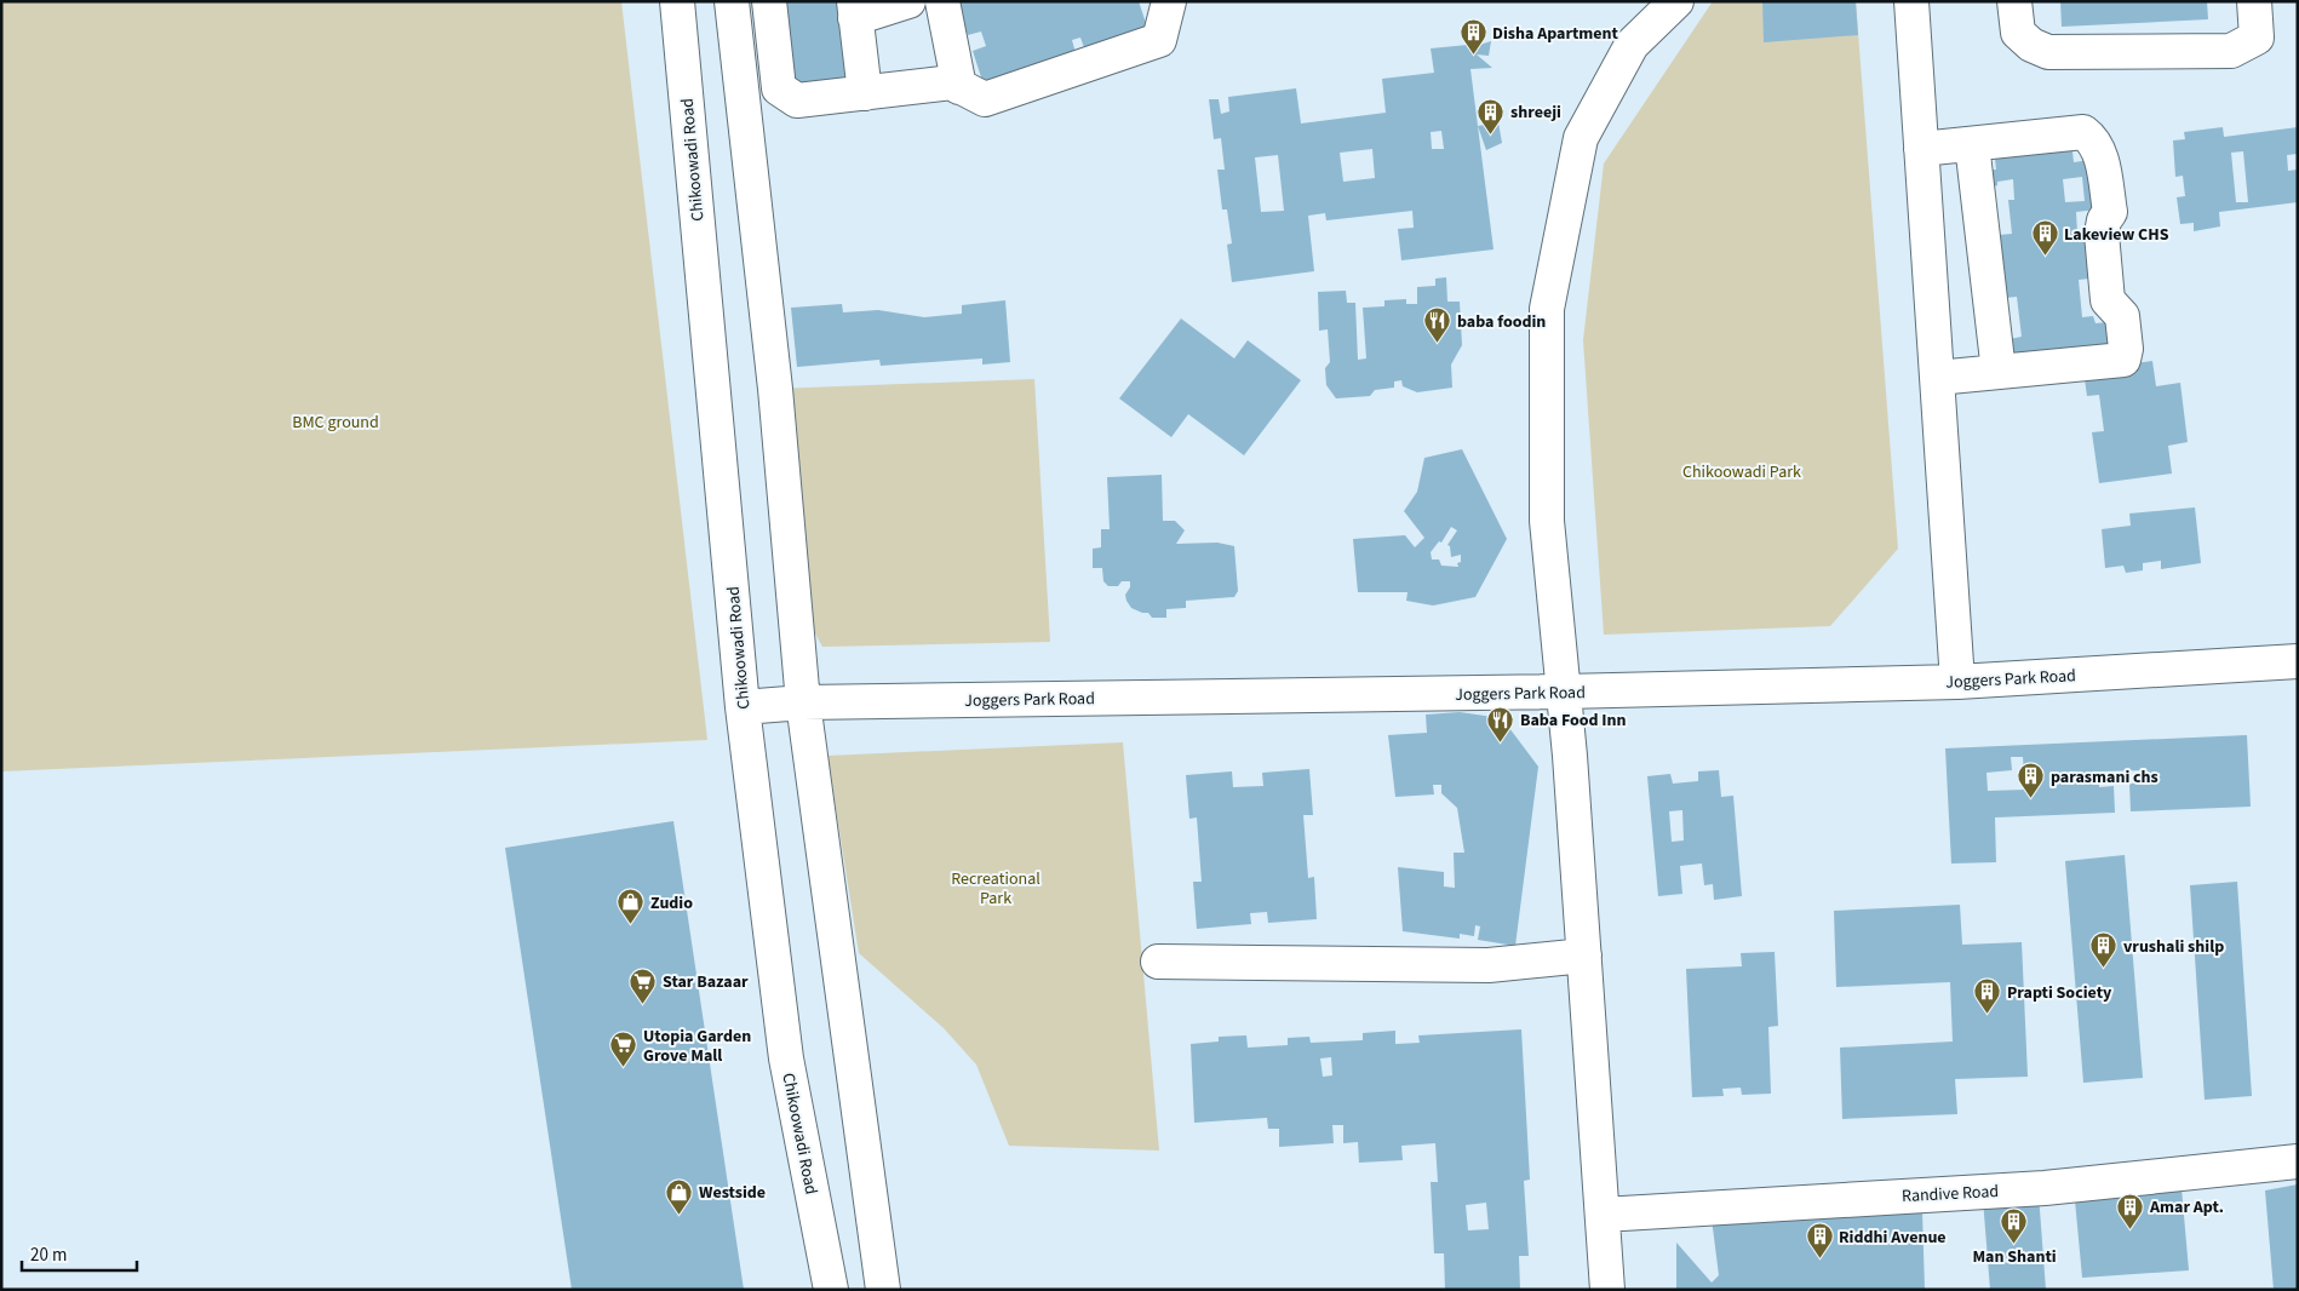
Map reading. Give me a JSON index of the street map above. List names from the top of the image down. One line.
{"streets":{"street":["Chikoowadi Road","Joggers Park Road","Randive Road"]},"crossings":[["Chikoowadi Road","Joggers Park Road"]],"parks":["BMC ground","Chikoowadi Park","Recreational Park"],"places":{"building":["Disha Apartment","shreeji","Lakeview CHS","parasmani chs","vrushali shilp","Prapti Society","Amar Apt.","Man Shanti","Riddhi Avenue"],"restaurant":["baba foodin","Baba Food Inn"],"shop":["Zudio","Westside"],"supermarket":["Star Bazaar","Utopia Garden Grove Mall"]},"scale_bar":"20 m"}
